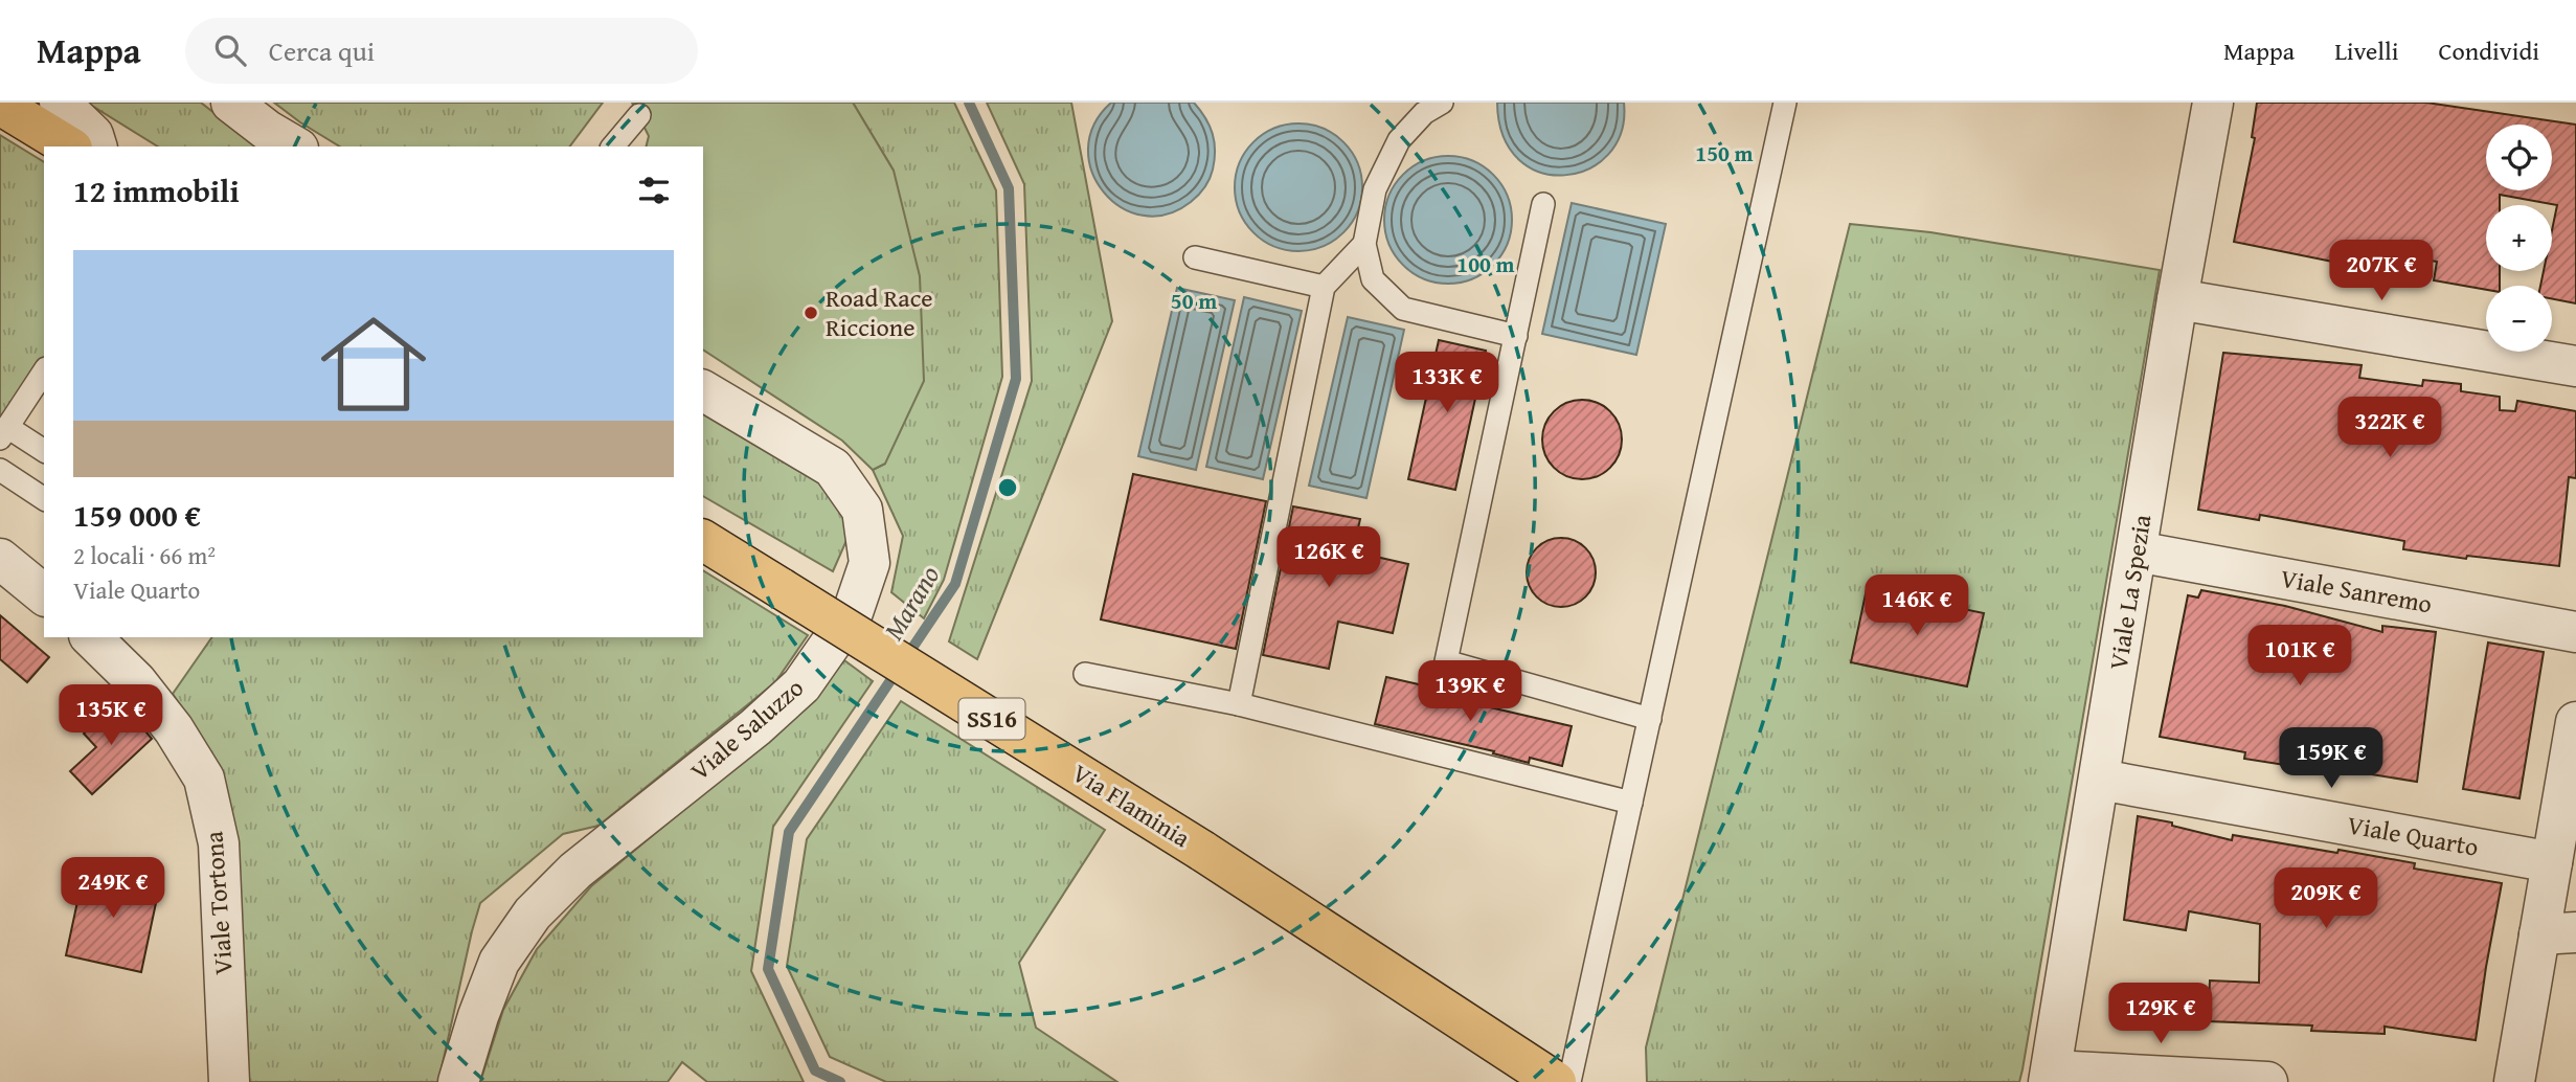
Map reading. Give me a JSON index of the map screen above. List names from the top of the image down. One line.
{"streets":{"main road":["SS16","Via Flaminia"],"street":["Viale Sanremo","Viale La Spezia","Viale Saluzzo","Viale Quarto","Viale Tortona"]},"crossings":[["Viale Sanremo","Viale La Spezia"],["Viale La Spezia","Viale Quarto"]],"water":["Marano"],"places":["Road Race Riccione"],"page":{"header":"Mappa","search":"Cerca qui","nav":["Mappa","Livelli","Condividi"],"map_buttons":["+","−"],"heading":"12 immobili","list":[{"name":"159 000 €","note":"2 locali · 66 m² · Viale Quarto"}],"price":["207K €","133K €","322K €","126K €","146K €","101K €","139K €","135K €","159K €","249K €","209K €","129K €"]},"rings":["150 m","100 m","50 m"]}
